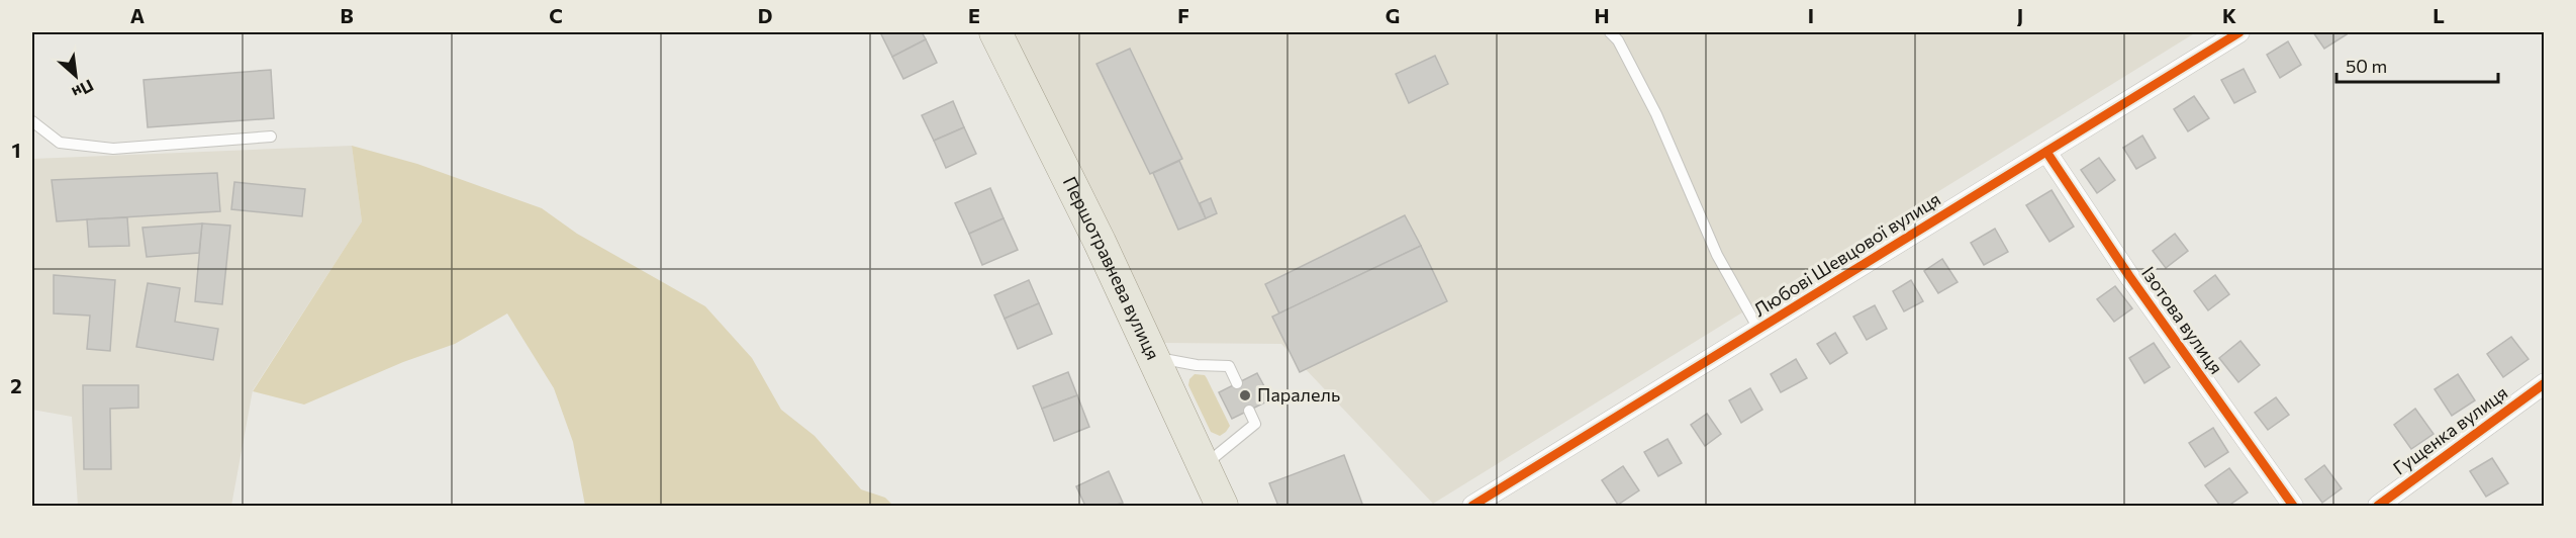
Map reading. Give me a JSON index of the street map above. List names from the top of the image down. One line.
{"streets":{"main road":["Першотравнева вулиця"],"street":["Любові Шевцової вулиця","Ізотова вулиця","Гущенка вулиця"]},"crossings":[["Любові Шевцової вулиця","Ізотова вулиця"]],"places":["Паралель"],"scale_bar":"50 m","north":"bottom right","grid":{"columns":["A","B","C","D","E","F","G","H","I","J","K","L"],"rows":["1","2"]}}
